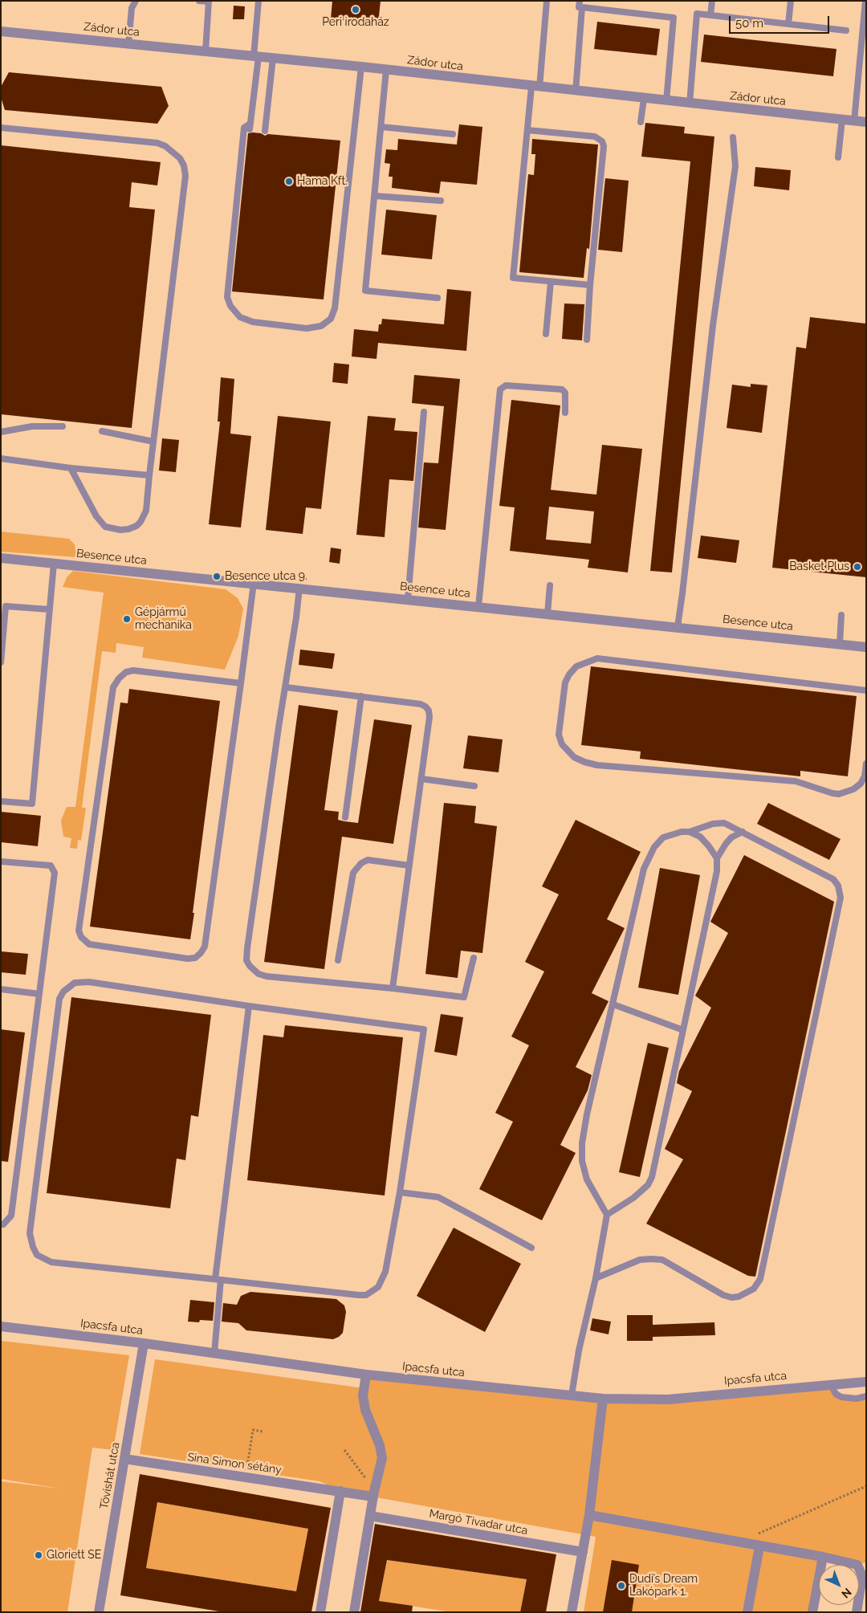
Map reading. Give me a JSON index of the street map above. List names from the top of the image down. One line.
{"streets":{"street":["Zádor utca","Besence utca","Ipacsfa utca","Sina Simon sétány","Tövishát utca","Margó Tivadar utca"]},"crossings":[["Ipacsfa utca","Tövishát utca"],["Sina Simon sétány","Tövishát utca"]],"places":["Peri irodaház","Hama Kft.","Basket Plus","Besence utca 9.","Gépjármű mechanika","Gloriett SE","Dudi’s Dream Lakópark 1."],"scale_bar":"50 m","north":"bottom right"}
